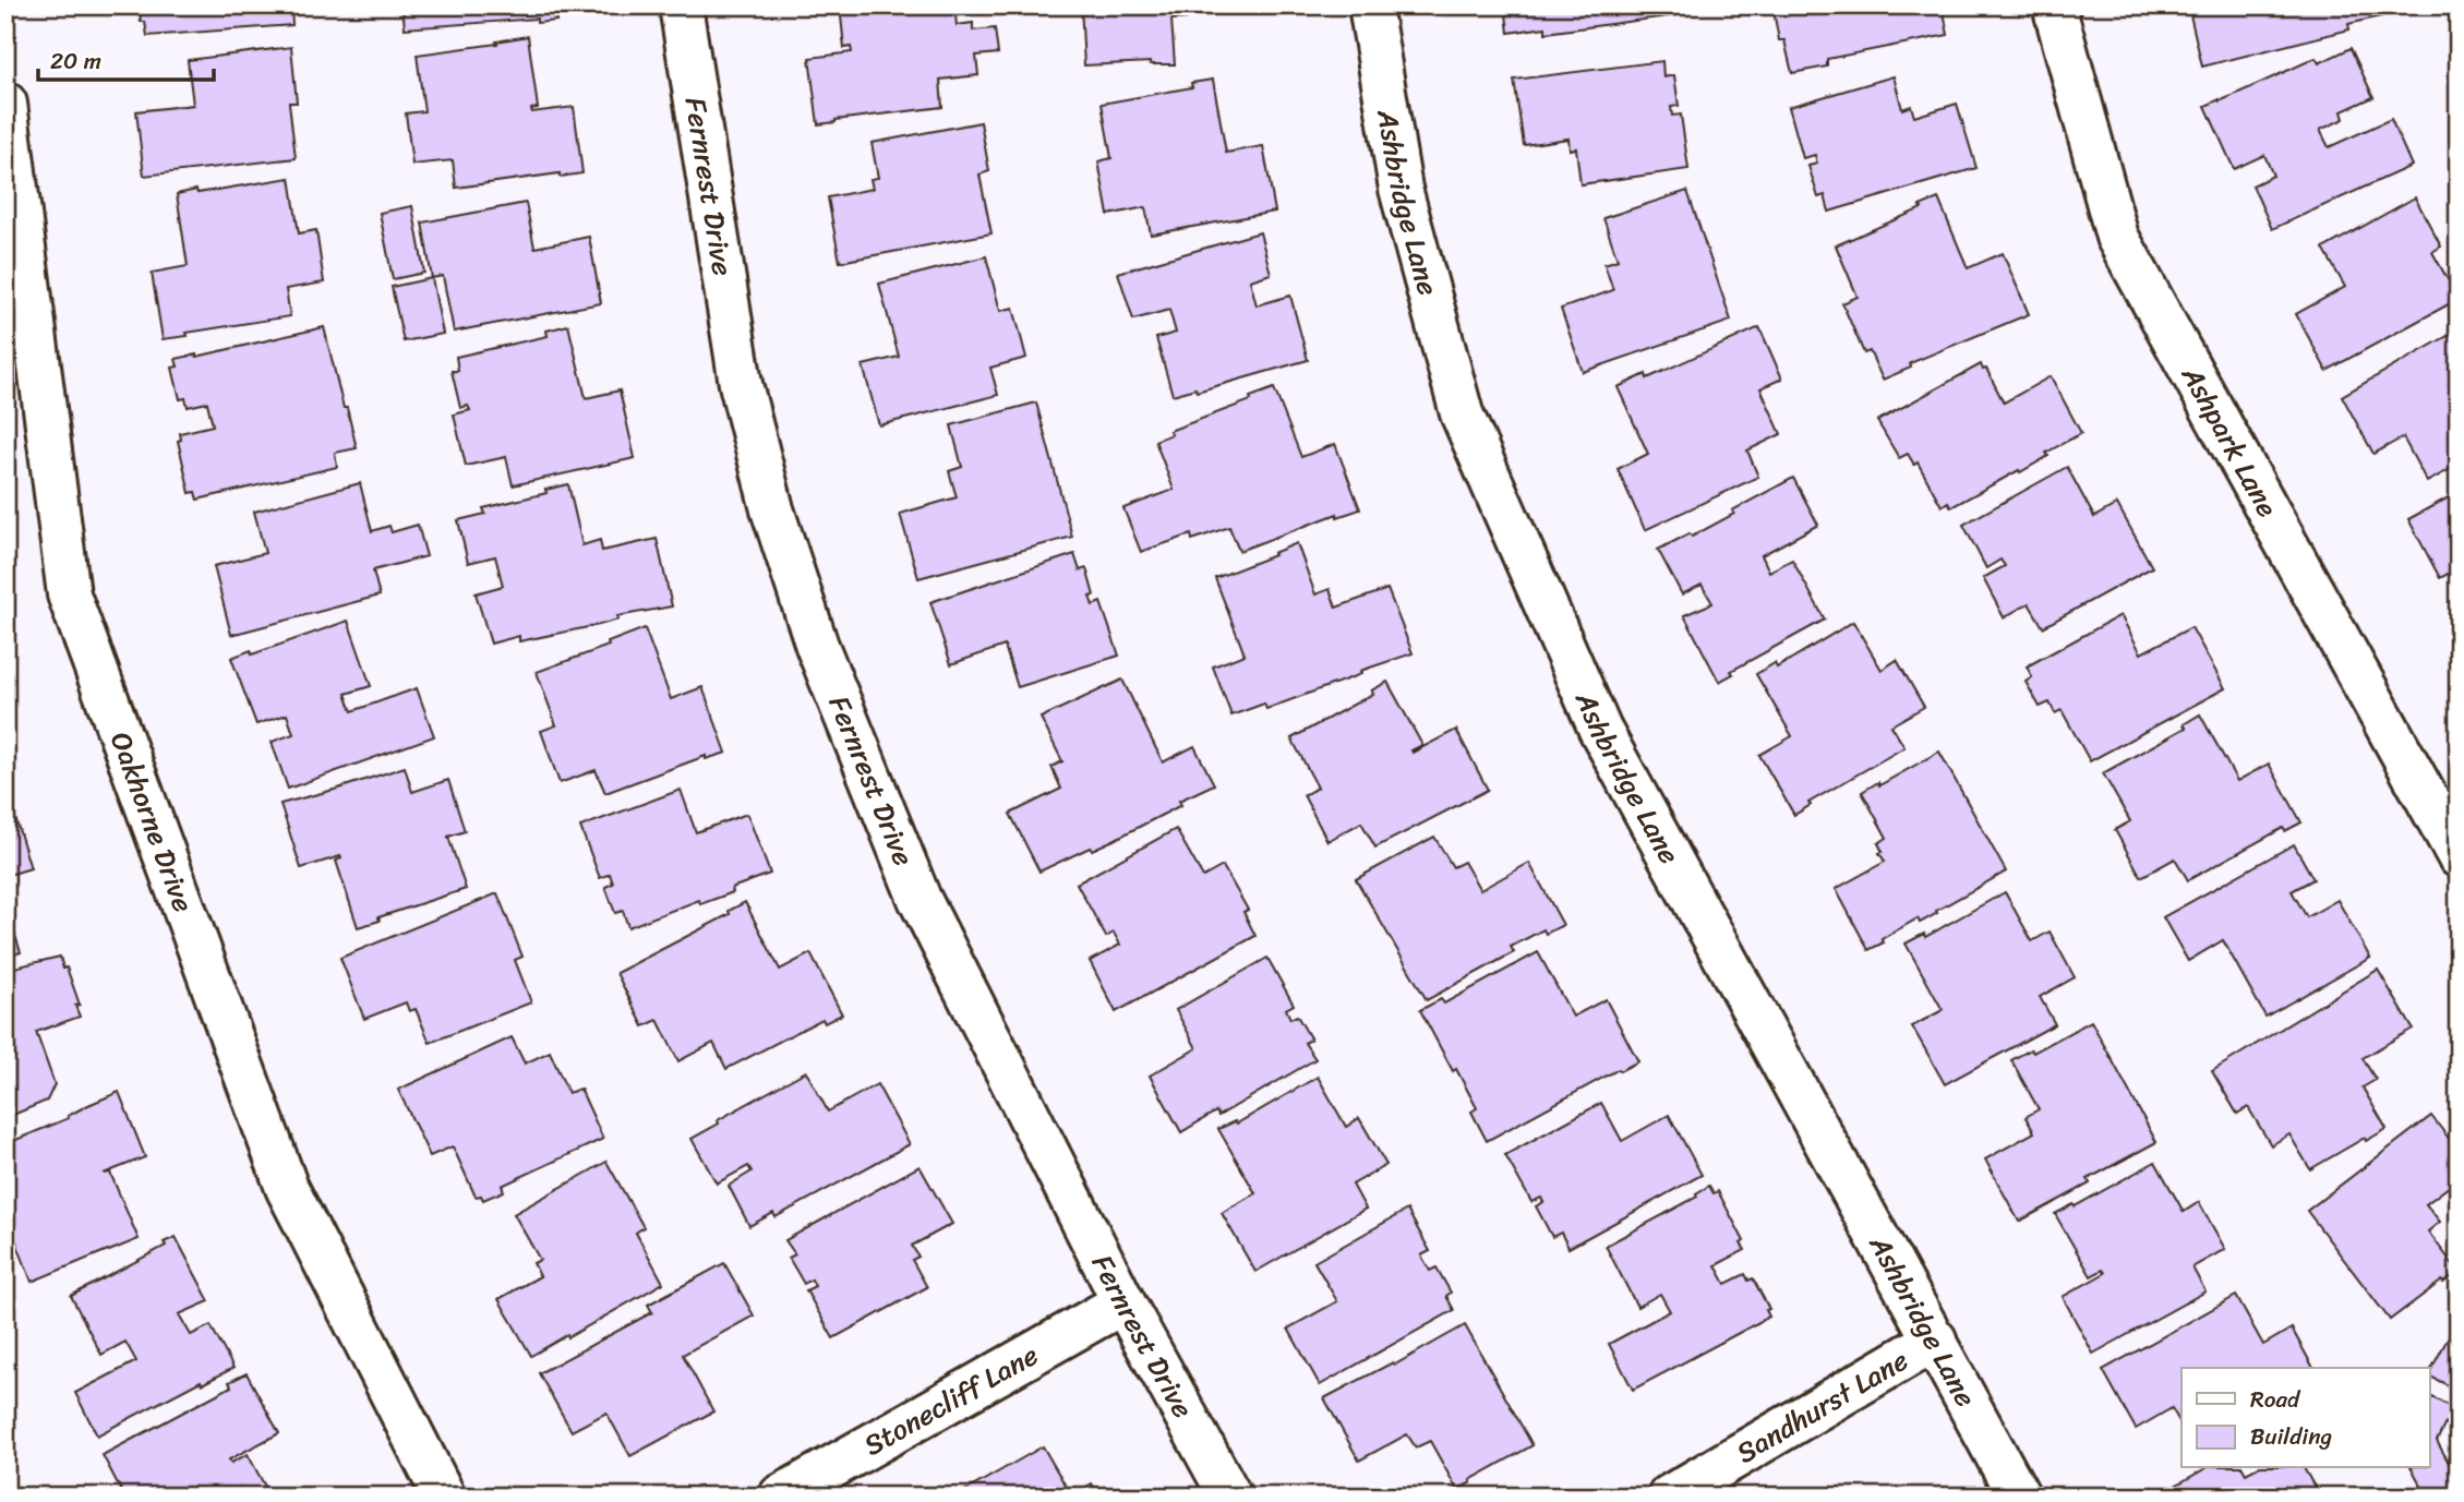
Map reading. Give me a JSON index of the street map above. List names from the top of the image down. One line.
{"streets":{"street":["Fernrest Drive","Ashbridge Lane","Ashpark Lane","Oakhorne Drive","Stonecliff Lane","Sandhurst Lane"]},"crossings":[["Fernrest Drive","Stonecliff Lane"],["Ashbridge Lane","Sandhurst Lane"]],"legend":["Road","Building"],"scale_bar":"20 m"}
